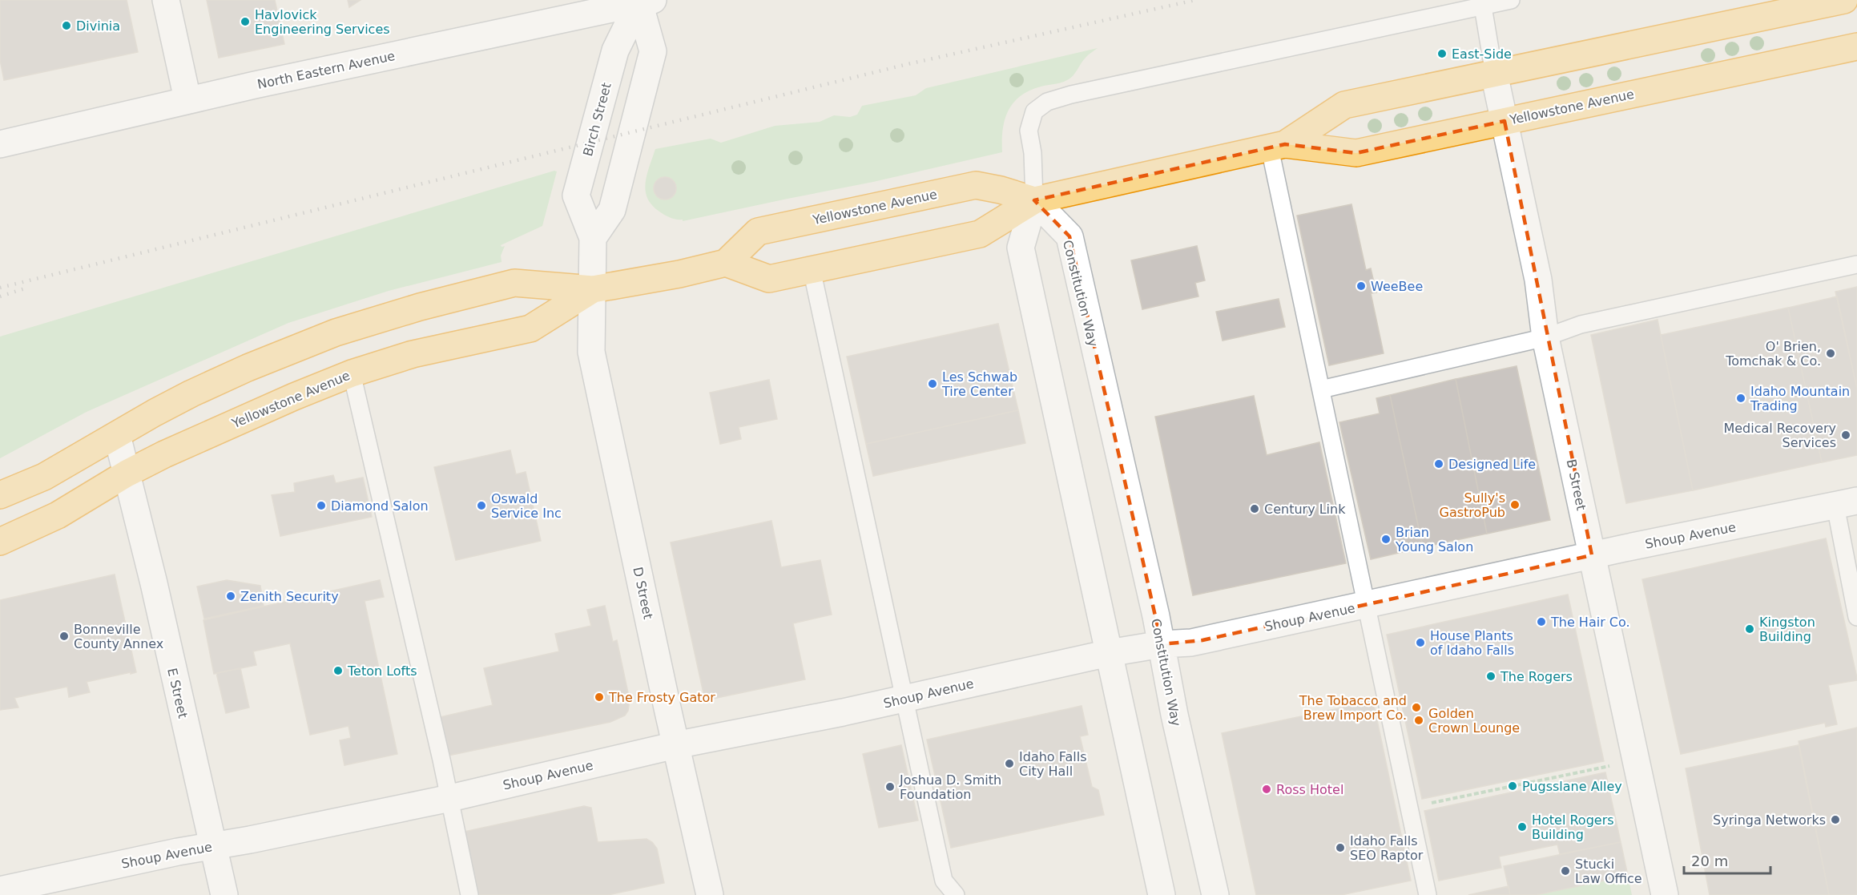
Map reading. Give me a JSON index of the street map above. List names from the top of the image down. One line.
{"streets":{"highway":["Yellowstone Avenue"],"street":["North Eastern Avenue","Birch Street","Constitution Way","B Street","Shoup Avenue","D Street","E Street"]},"crossings":[["North Eastern Avenue","Birch Street"],["Yellowstone Avenue","Birch Street"],["Yellowstone Avenue","Constitution Way"],["Yellowstone Avenue","B Street"],["Yellowstone Avenue","D Street"],["Yellowstone Avenue","E Street"],["Birch Street","D Street"],["Constitution Way","Shoup Avenue"],["B Street","Shoup Avenue"],["Shoup Avenue","D Street"],["Shoup Avenue","E Street"]],"places":["Havlovick Engineering Services","Divinia","East-Side","WeeBee","O' Brien, Tomchak & Co.","Les Schwab Tire Center","Idaho Mountain Trading","Medical Recovery Services","Designed Life","Sully's GastroPub","Diamond Salon","Oswald Service Inc","Century Link","Brian Young Salon","Zenith Security","The Hair Co.","Kingston Building","Bonneville County Annex","House Plants of Idaho Falls","Teton Lofts","The Rogers","The Frosty Gator","The Tobacco and Brew Import Co.","Golden Crown Lounge","Idaho Falls City Hall","Pugsslane Alley","Joshua D. Smith Foundation","Ross Hotel","Syringa Networks","Hotel Rogers Building","Idaho Falls SEO Raptor","Stucki Law Office"],"scale_bar":"20 m"}
